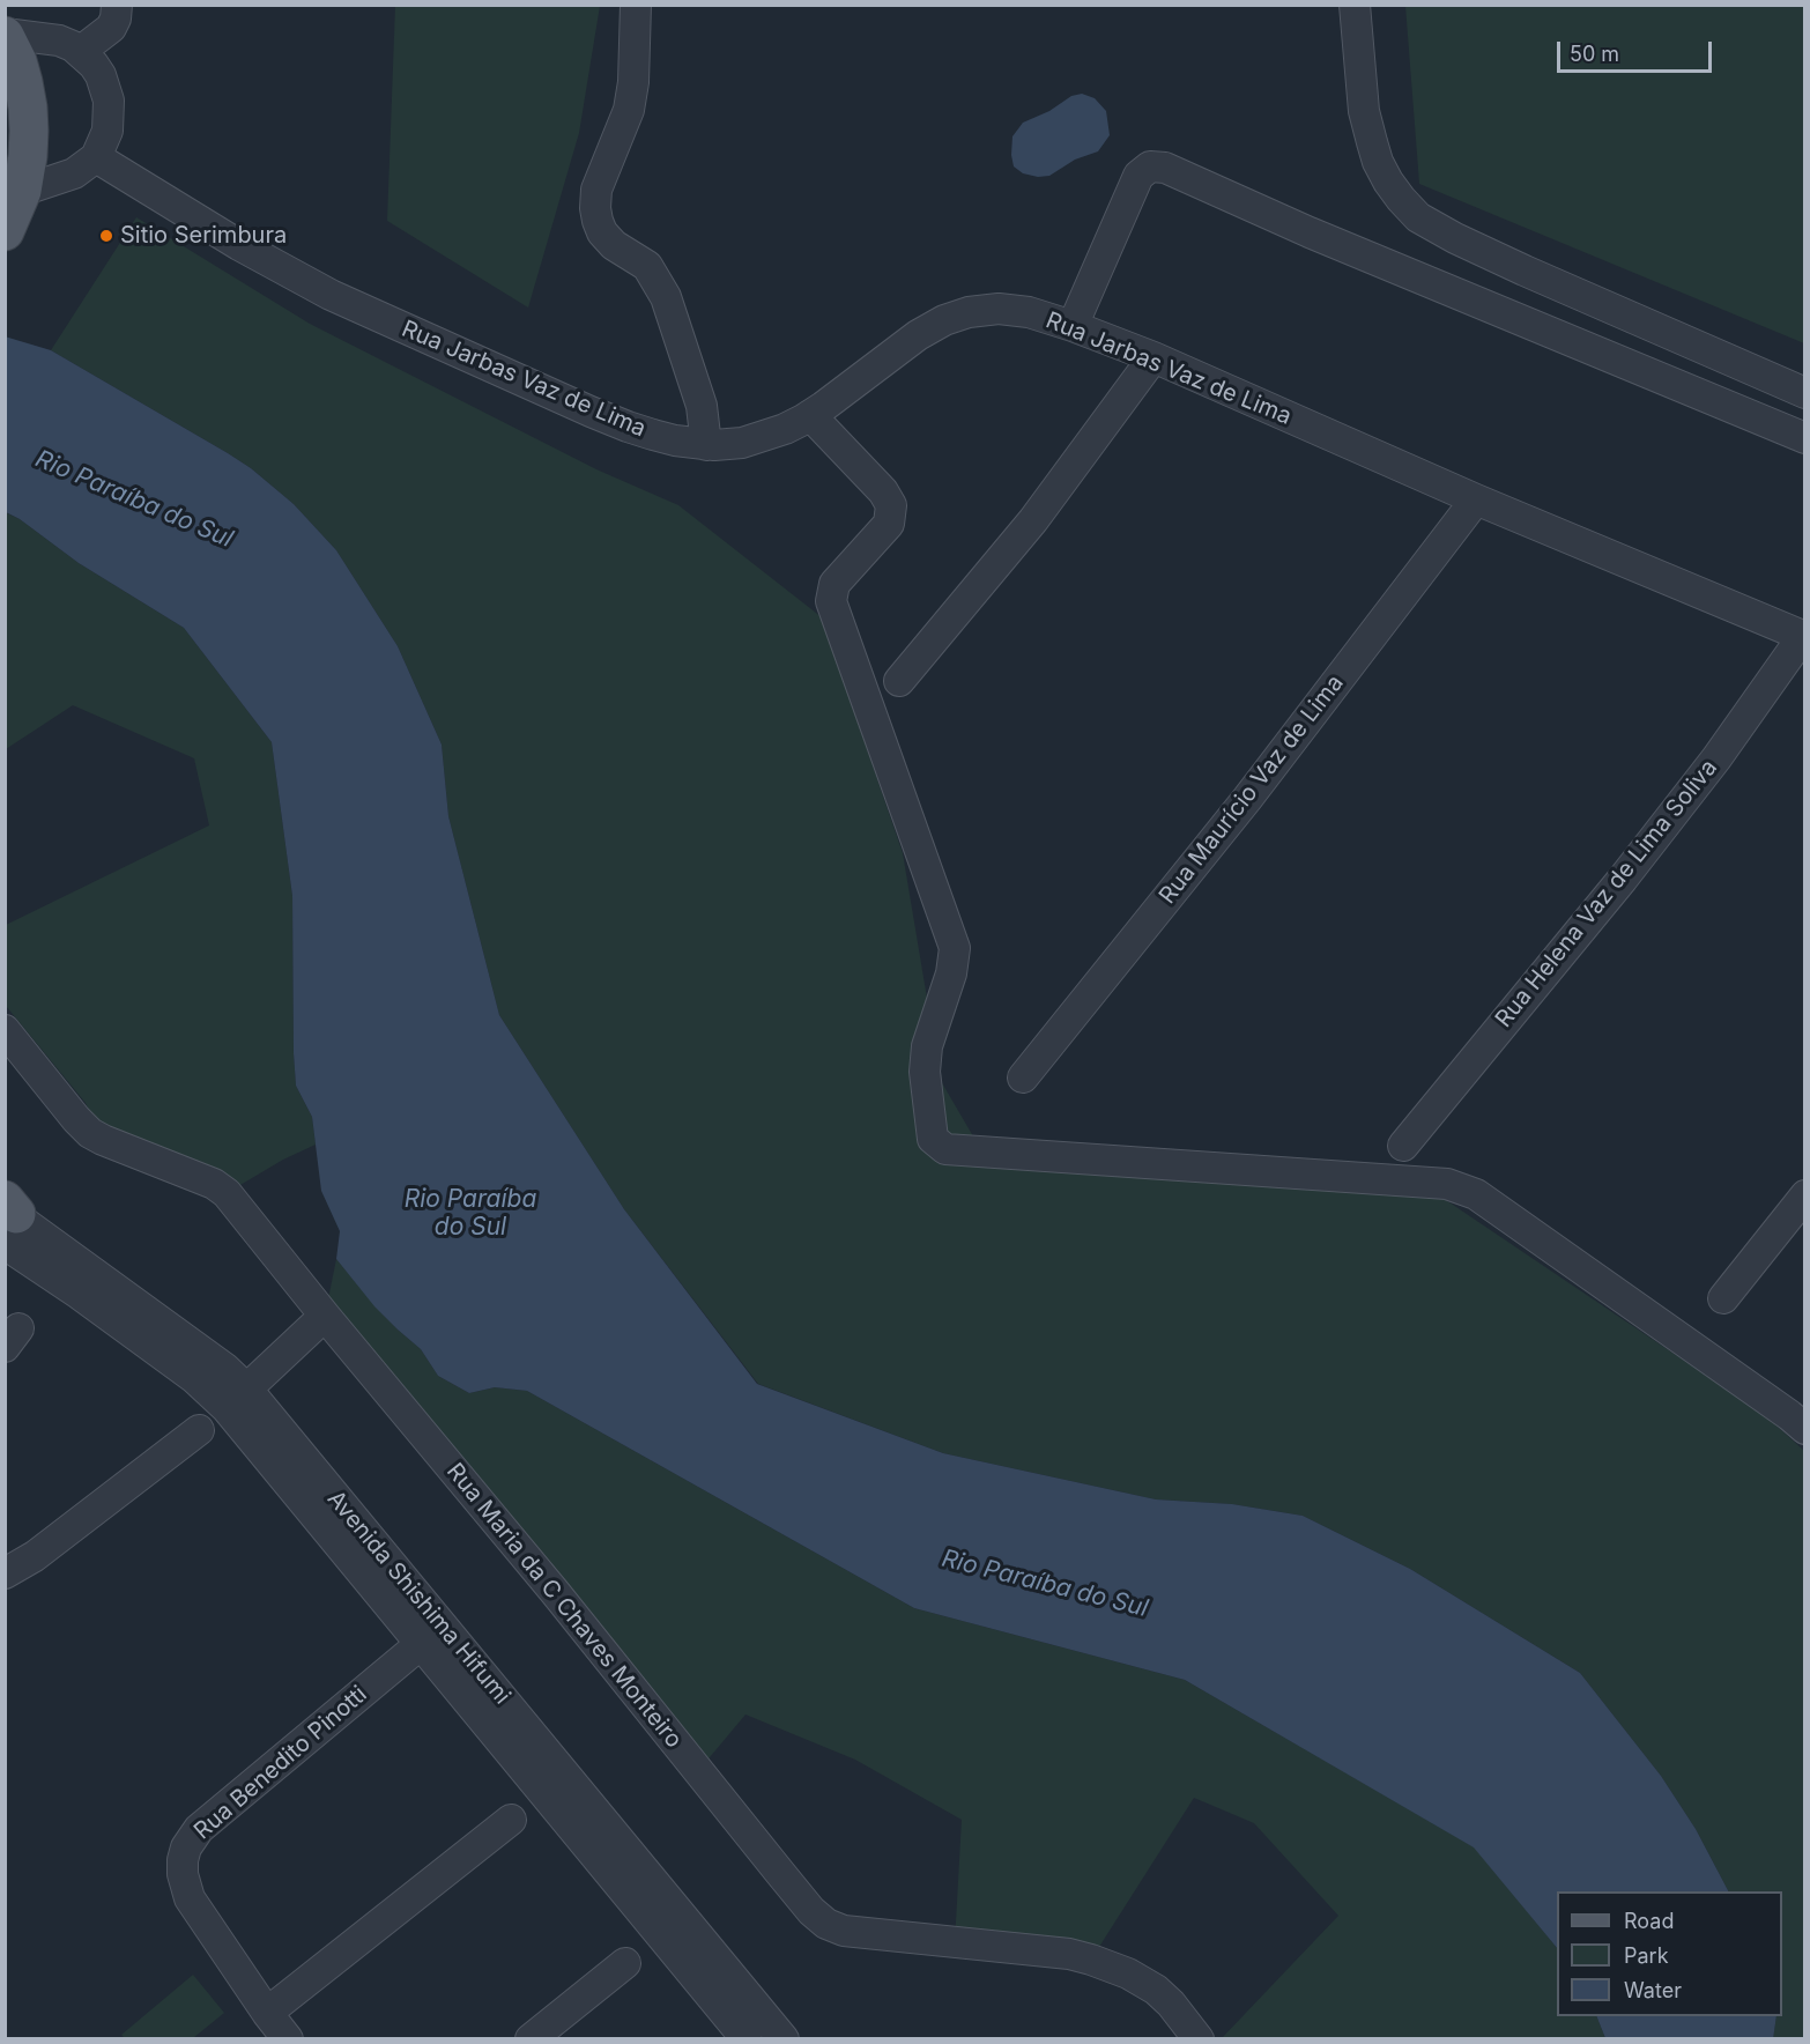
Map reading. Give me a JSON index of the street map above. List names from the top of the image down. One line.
{"streets":{"street":["Rua Jarbas Vaz de Lima","Rua Maurício Vaz de Lima","Rua Helena Vaz de Lima Soliva","Avenida Shishima Hifumi","Rua Maria da C Chaves Monteiro","Rua Benedito Pinotti"]},"crossings":[["Rua Jarbas Vaz de Lima","Rua Maurício Vaz de Lima"],["Rua Jarbas Vaz de Lima","Rua Helena Vaz de Lima Soliva"],["Avenida Shishima Hifumi","Rua Benedito Pinotti"]],"water":["Rio Paraíba do Sul"],"places":["Sitio Serimbura"],"legend":["Road","Park","Water"],"scale_bar":"50 m"}
